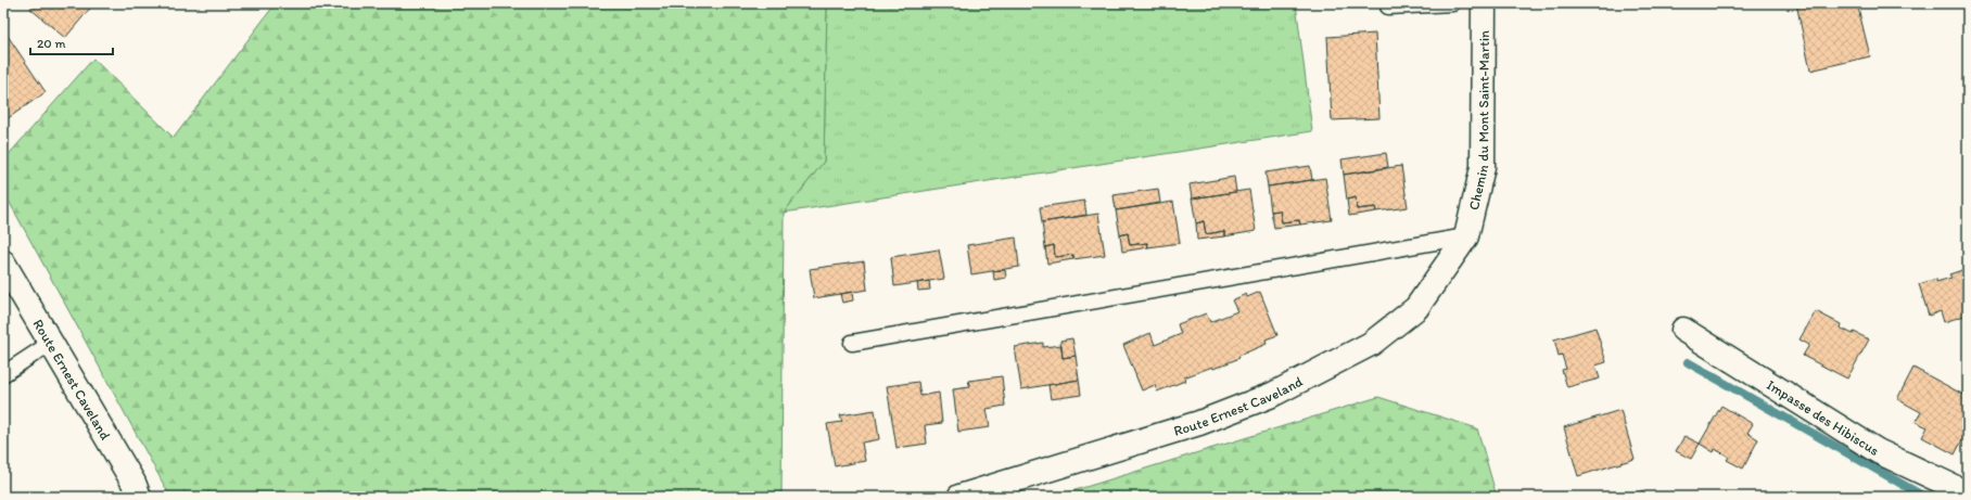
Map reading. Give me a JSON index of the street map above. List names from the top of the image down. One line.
{"streets":{"street":["Chemin du Mont Saint-Martin","Route Ernest Caveland","Impasse des Hibiscus"]},"crossings":[["Chemin du Mont Saint-Martin","Route Ernest Caveland"]],"scale_bar":"20 m"}
